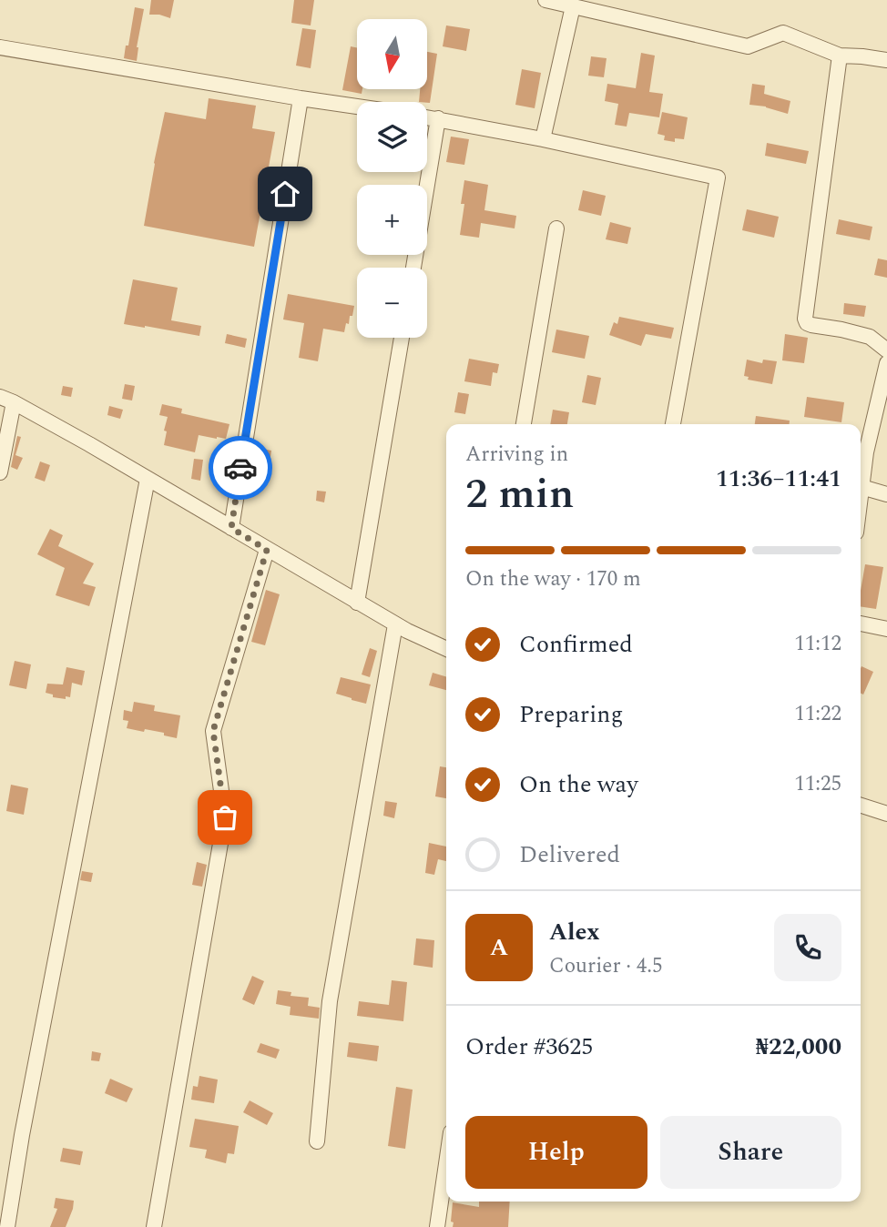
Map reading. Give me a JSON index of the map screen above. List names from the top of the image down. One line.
{"north":"bottom","page":{"map_buttons":["+","−"],"heading":["2 min","Arriving in","11:36–11:41"],"panel":["Alex","Courier · 4.5","Order #3625","₦22,000"],"bar":"On the way · 170 m","list":[["Confirmed","11:12"],["Preparing","11:22"],["On the way","11:25"],"Delivered"],"round":"A","buttons":["Help","Share"]}}
